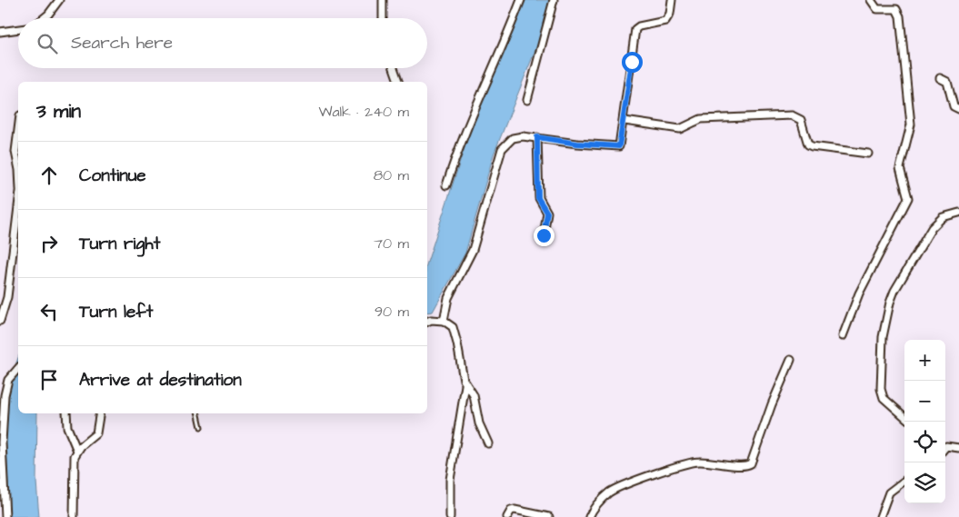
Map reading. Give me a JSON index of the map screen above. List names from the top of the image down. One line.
{"page":{"search":"Search here","heading":["3 min","Walk · 240 m"],"list":[["Continue","80 m"],["Turn right","70 m"],["Turn left","90 m"],"Arrive at destination"],"map_buttons":["+","−"]}}
